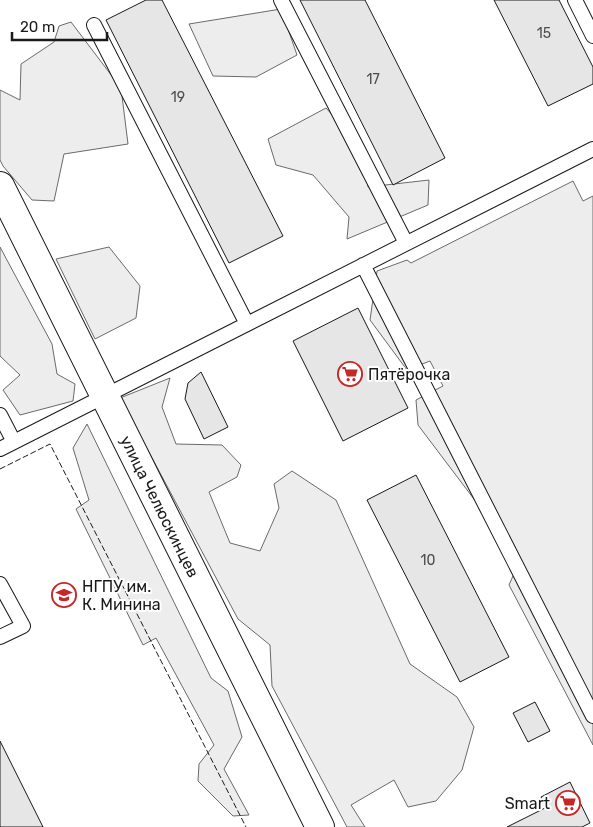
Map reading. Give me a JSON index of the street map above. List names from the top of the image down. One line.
{"streets":{"street":["улица Челюскинцев"]},"places":{"supermarket":["Пятёрочка","Smart"],"school or university":["НГПУ им. К. Минина"]},"house_numbers":["15","17","19","10"],"scale_bar":"20 m"}
